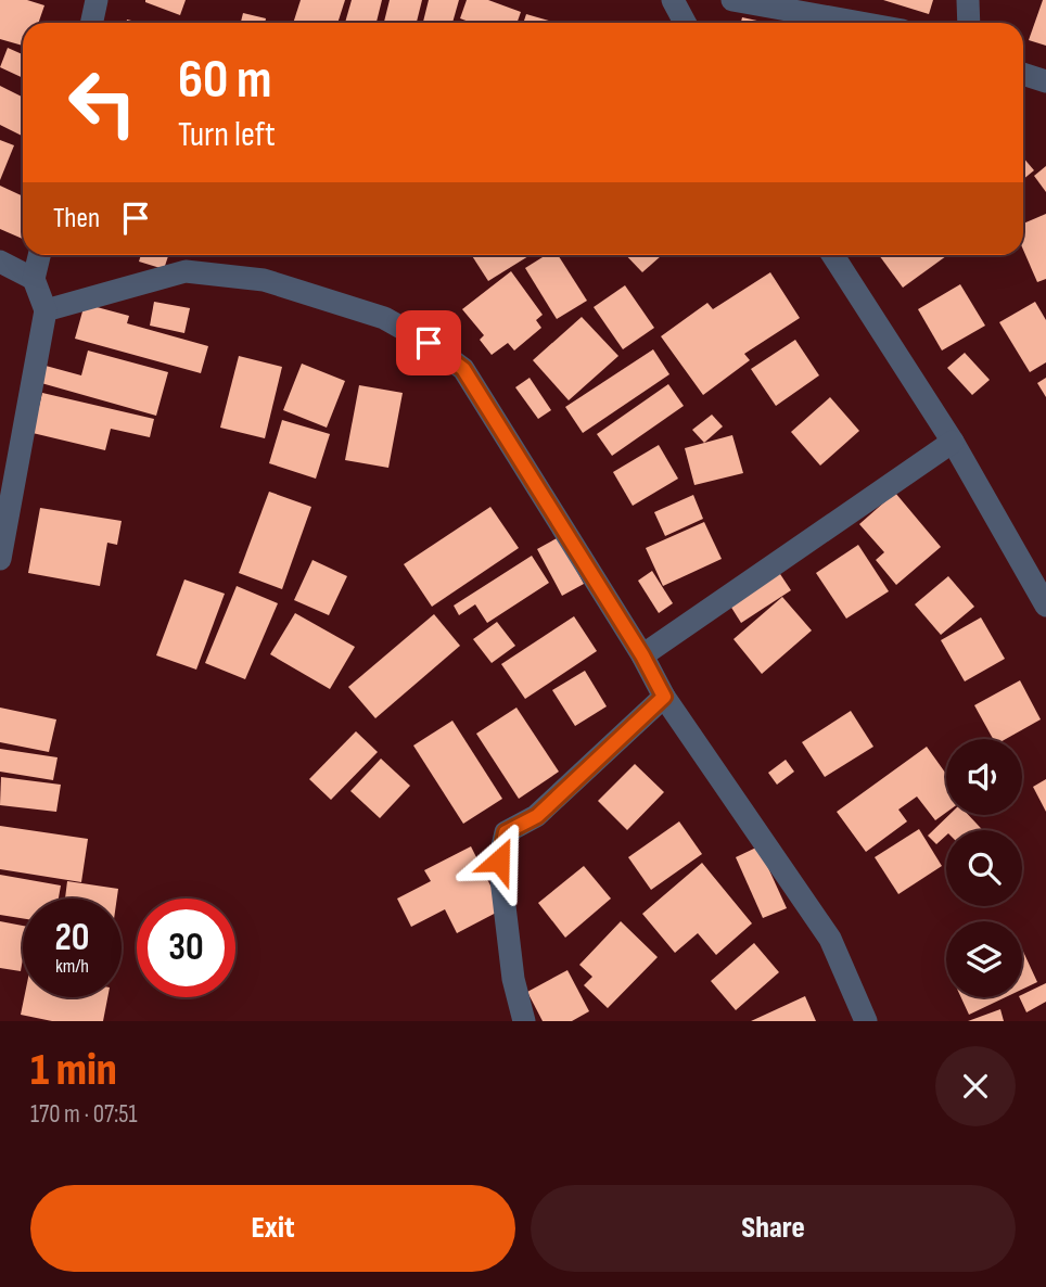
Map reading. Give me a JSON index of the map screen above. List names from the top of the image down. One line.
{"page":{"turn":["60 m","Turn left"],"then":"Then","speed":"20 km/h","limit":"30","heading":["1 min","170 m · 07:51"],"buttons":["Exit","Share"]}}
